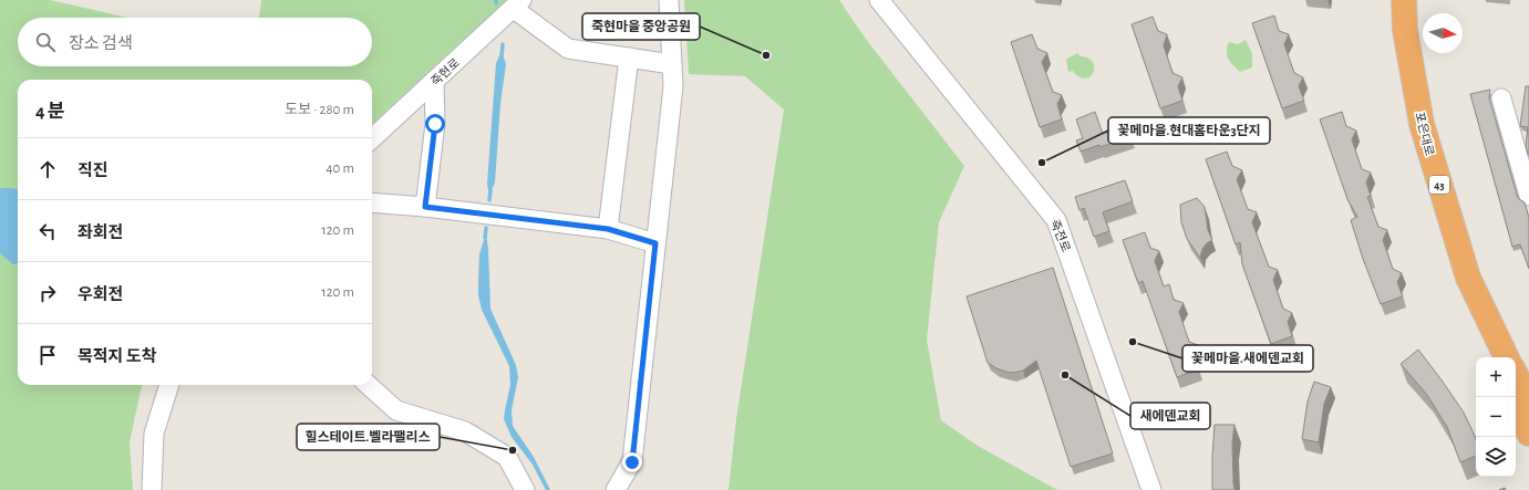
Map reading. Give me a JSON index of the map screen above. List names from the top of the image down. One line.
{"streets":{"highway":["포은대로","43"],"street":["죽현로","죽전로"]},"places":["죽현마을 중앙공원","꽃메마을.현대홈타운3단지","꽃메마을.새에덴교회","새에덴교회","힐스테이트.벨라팰리스"],"north":"right","page":{"search":"장소 검색","heading":["4 분","도보 · 280 m"],"list":[["직진","40 m"],["좌회전","120 m"],["우회전","120 m"],"목적지 도착"],"map_buttons":["+","−"]}}
